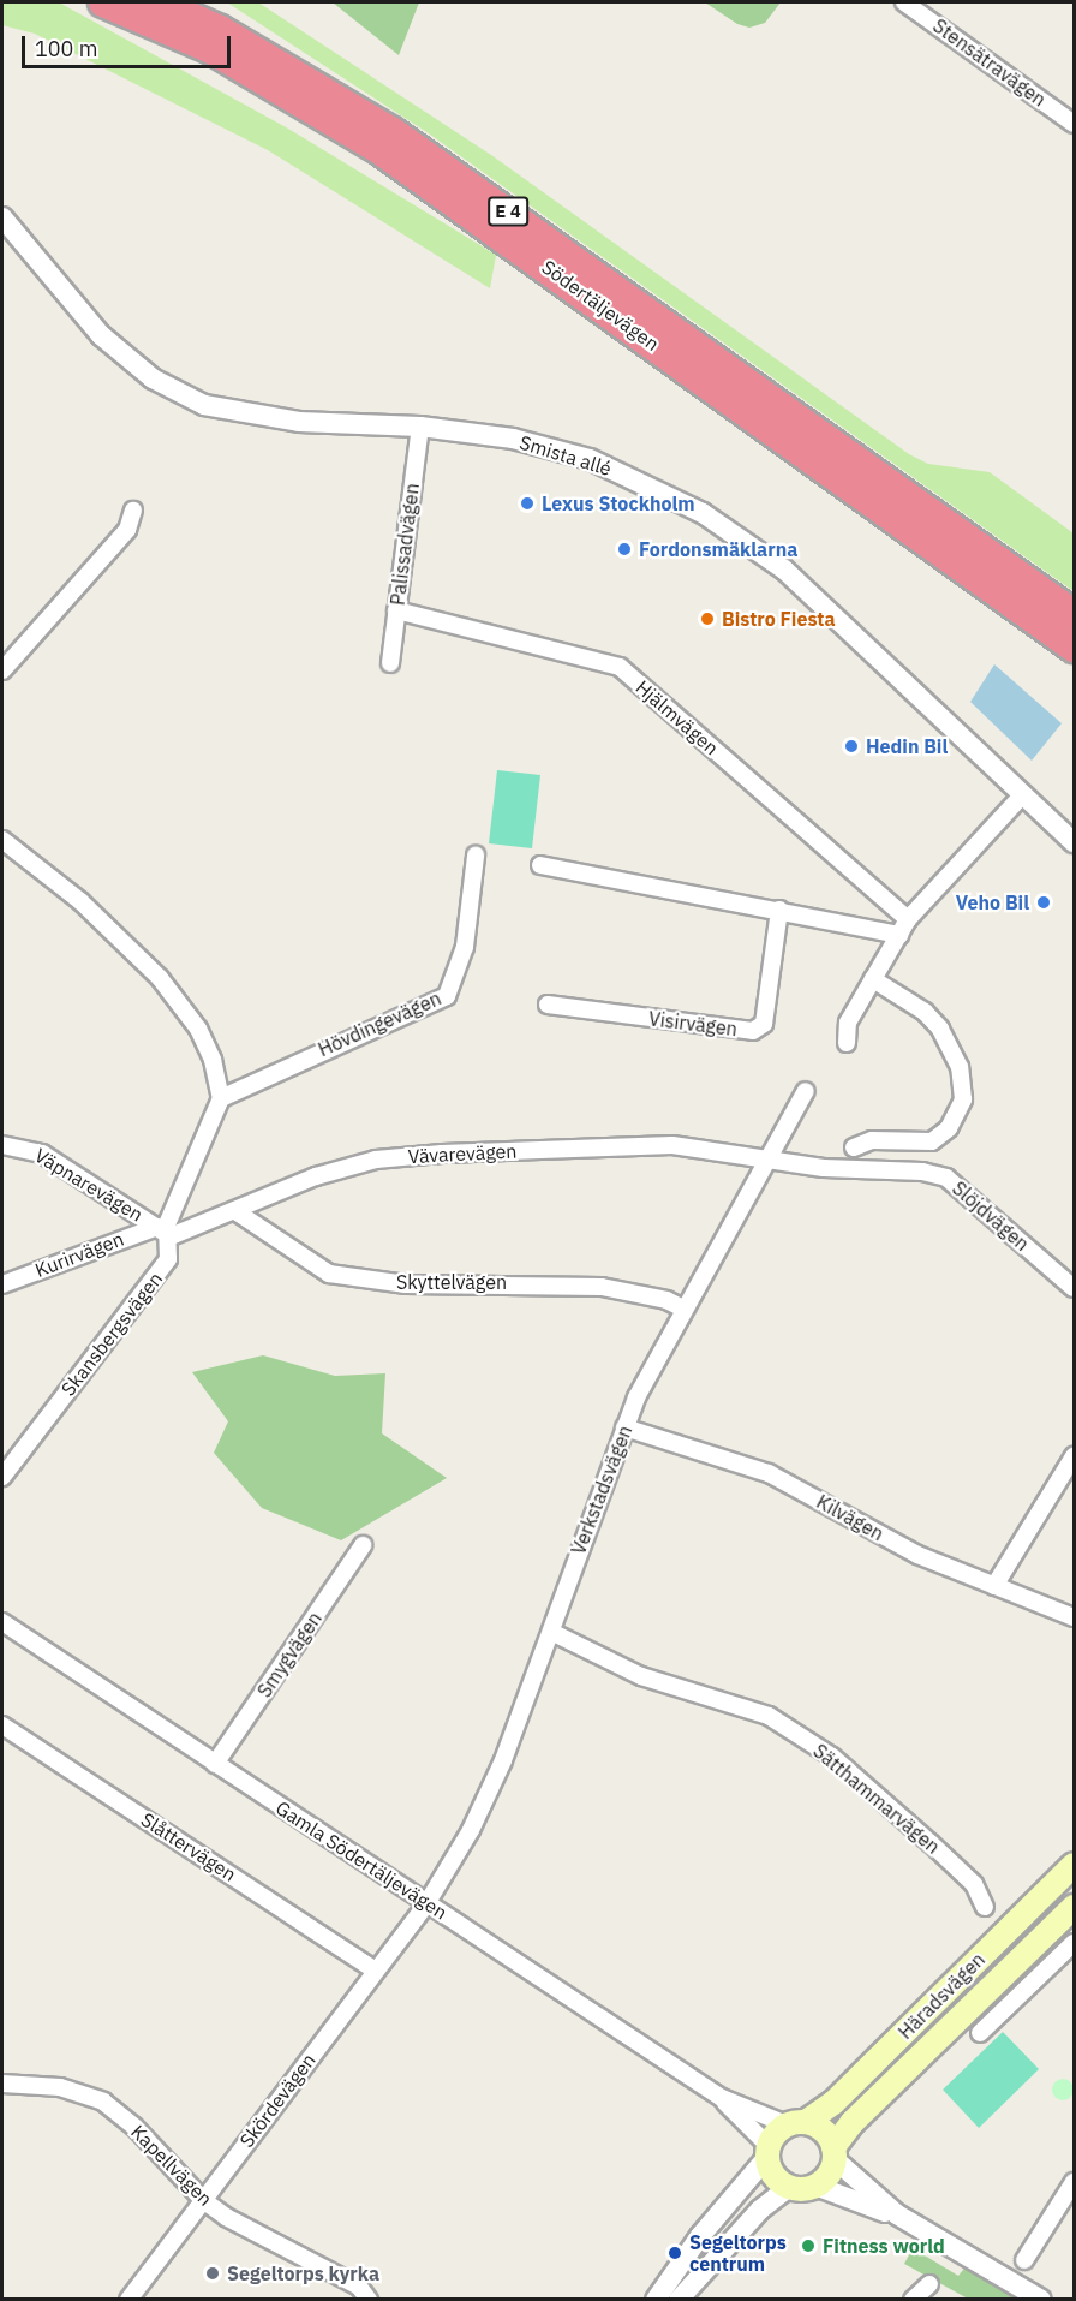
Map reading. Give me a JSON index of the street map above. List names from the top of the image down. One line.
{"streets":{"highway":["E 4","Södertäljevägen"],"main road":["Häradsvägen"],"street":["Stensätravägen","Smista allé","Palissadvägen","Hjälmvägen","Hövdingevägen","Visirvägen","Vävarevägen","Väpnarevägen","Slöjdvägen","Kurirvägen","Skyttelvägen","Skansbergsvägen","Verkstadsvägen","Kilvägen","Smygvägen","Sätthammarvägen","Slåttervägen","Gamla Södertäljevägen","Skördevägen","Kapellvägen"]},"crossings":[["Smista allé","Palissadvägen"],["Palissadvägen","Hjälmvägen"],["Hövdingevägen","Skansbergsvägen"],["Vävarevägen","Väpnarevägen"],["Vävarevägen","Slöjdvägen"],["Vävarevägen","Kurirvägen"],["Vävarevägen","Skyttelvägen"],["Vävarevägen","Skansbergsvägen"],["Vävarevägen","Verkstadsvägen"],["Väpnarevägen","Kurirvägen"],["Väpnarevägen","Skansbergsvägen"],["Slöjdvägen","Verkstadsvägen"],["Kurirvägen","Skansbergsvägen"],["Skyttelvägen","Verkstadsvägen"],["Verkstadsvägen","Kilvägen"],["Verkstadsvägen","Sätthammarvägen"],["Verkstadsvägen","Gamla Södertäljevägen"],["Verkstadsvägen","Skördevägen"],["Smygvägen","Gamla Södertäljevägen"],["Slåttervägen","Skördevägen"],["Gamla Södertäljevägen","Häradsvägen"],["Gamla Södertäljevägen","Skördevägen"],["Skördevägen","Kapellvägen"]],"places":["Lexus Stockholm","Fordonsmäklarna","Bistro Fiesta","Hedin Bil","Veho Bil","Fitness world","Segeltorps centrum","Segeltorps kyrka"],"scale_bar":"100 m"}
